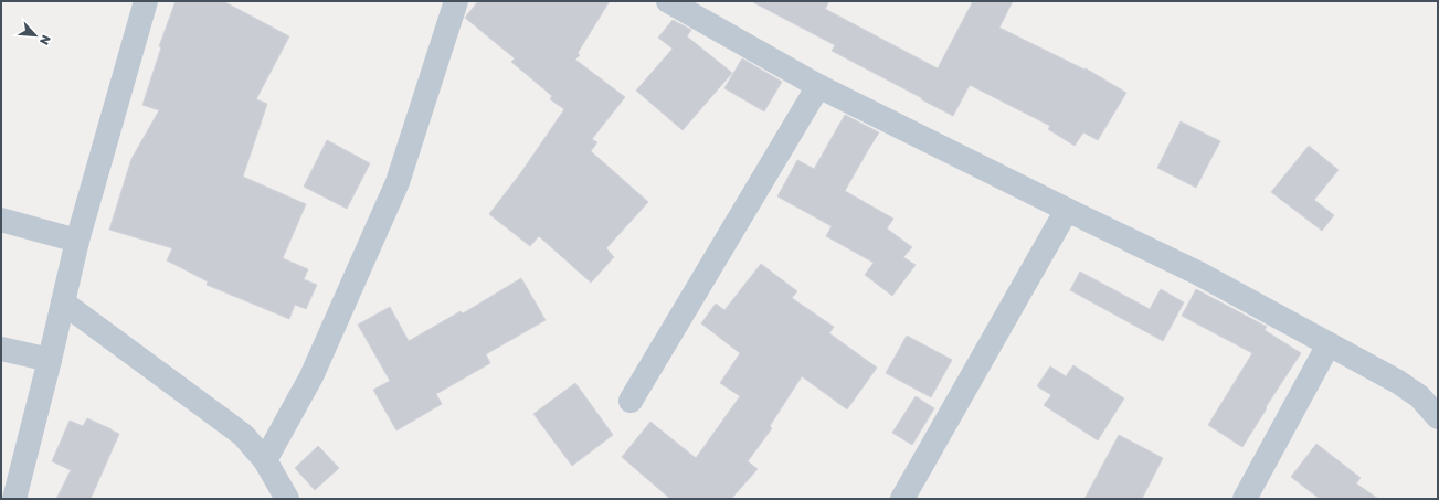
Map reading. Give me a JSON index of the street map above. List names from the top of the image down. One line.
{"north":"bottom right"}
